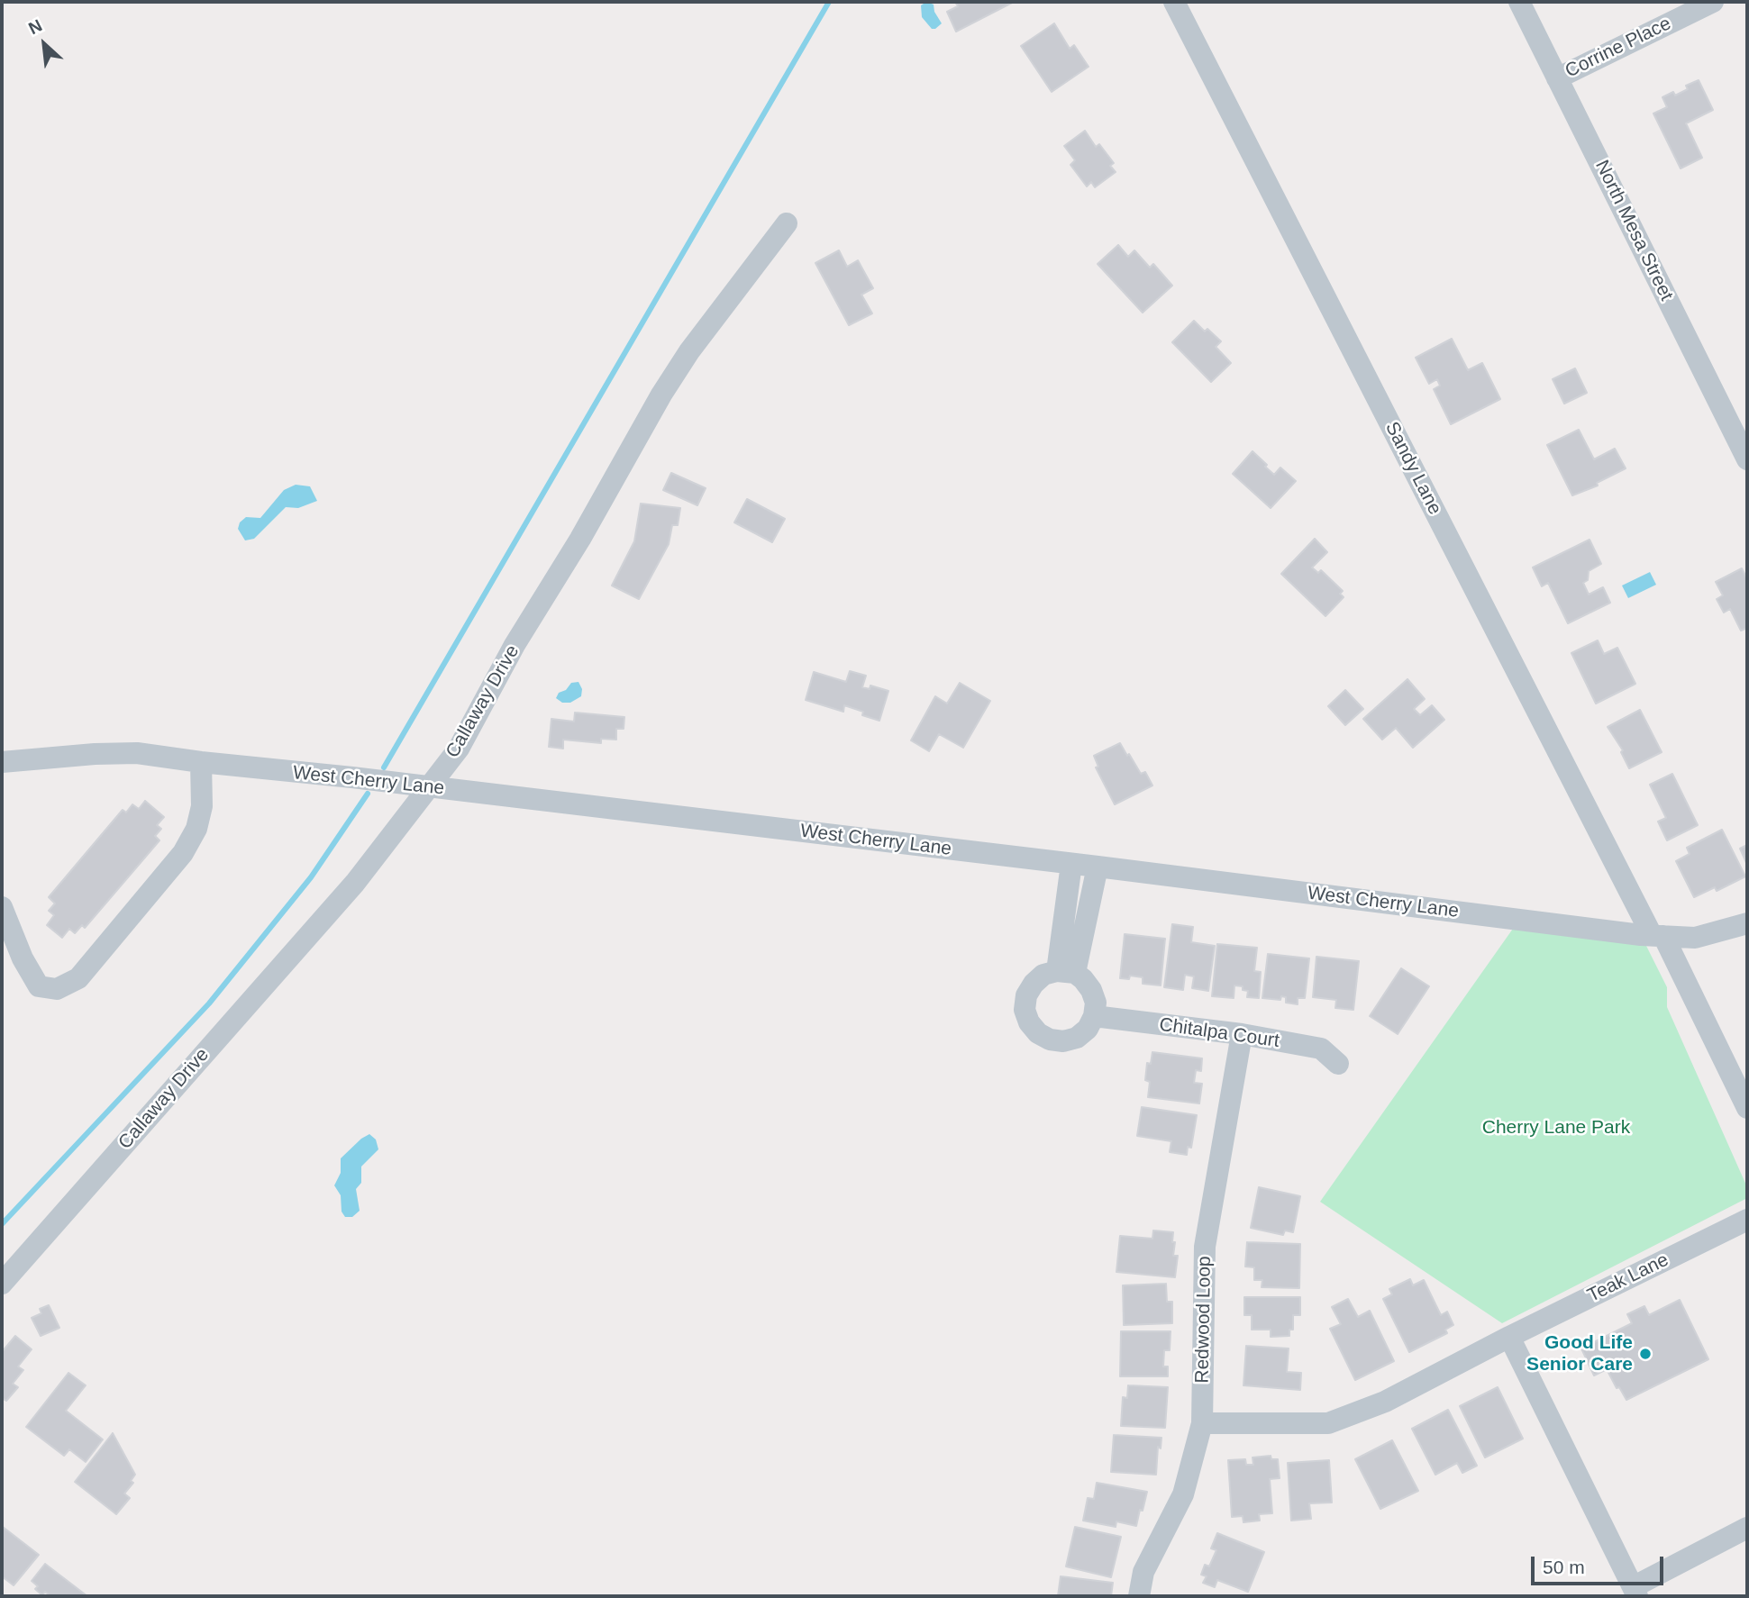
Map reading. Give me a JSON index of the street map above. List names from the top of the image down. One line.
{"streets":{"street":["Corrine Place","North Mesa Street","Sandy Lane","Callaway Drive","West Cherry Lane","Chitalpa Court","Teak Lane","Redwood Loop"]},"crossings":[["Corrine Place","North Mesa Street"],["Sandy Lane","West Cherry Lane"],["Callaway Drive","West Cherry Lane"],["Chitalpa Court","Redwood Loop"],["Teak Lane","Redwood Loop"]],"parks":["Cherry Lane Park"],"places":["Good Life Senior Care"],"scale_bar":"50 m","north":"top left"}
